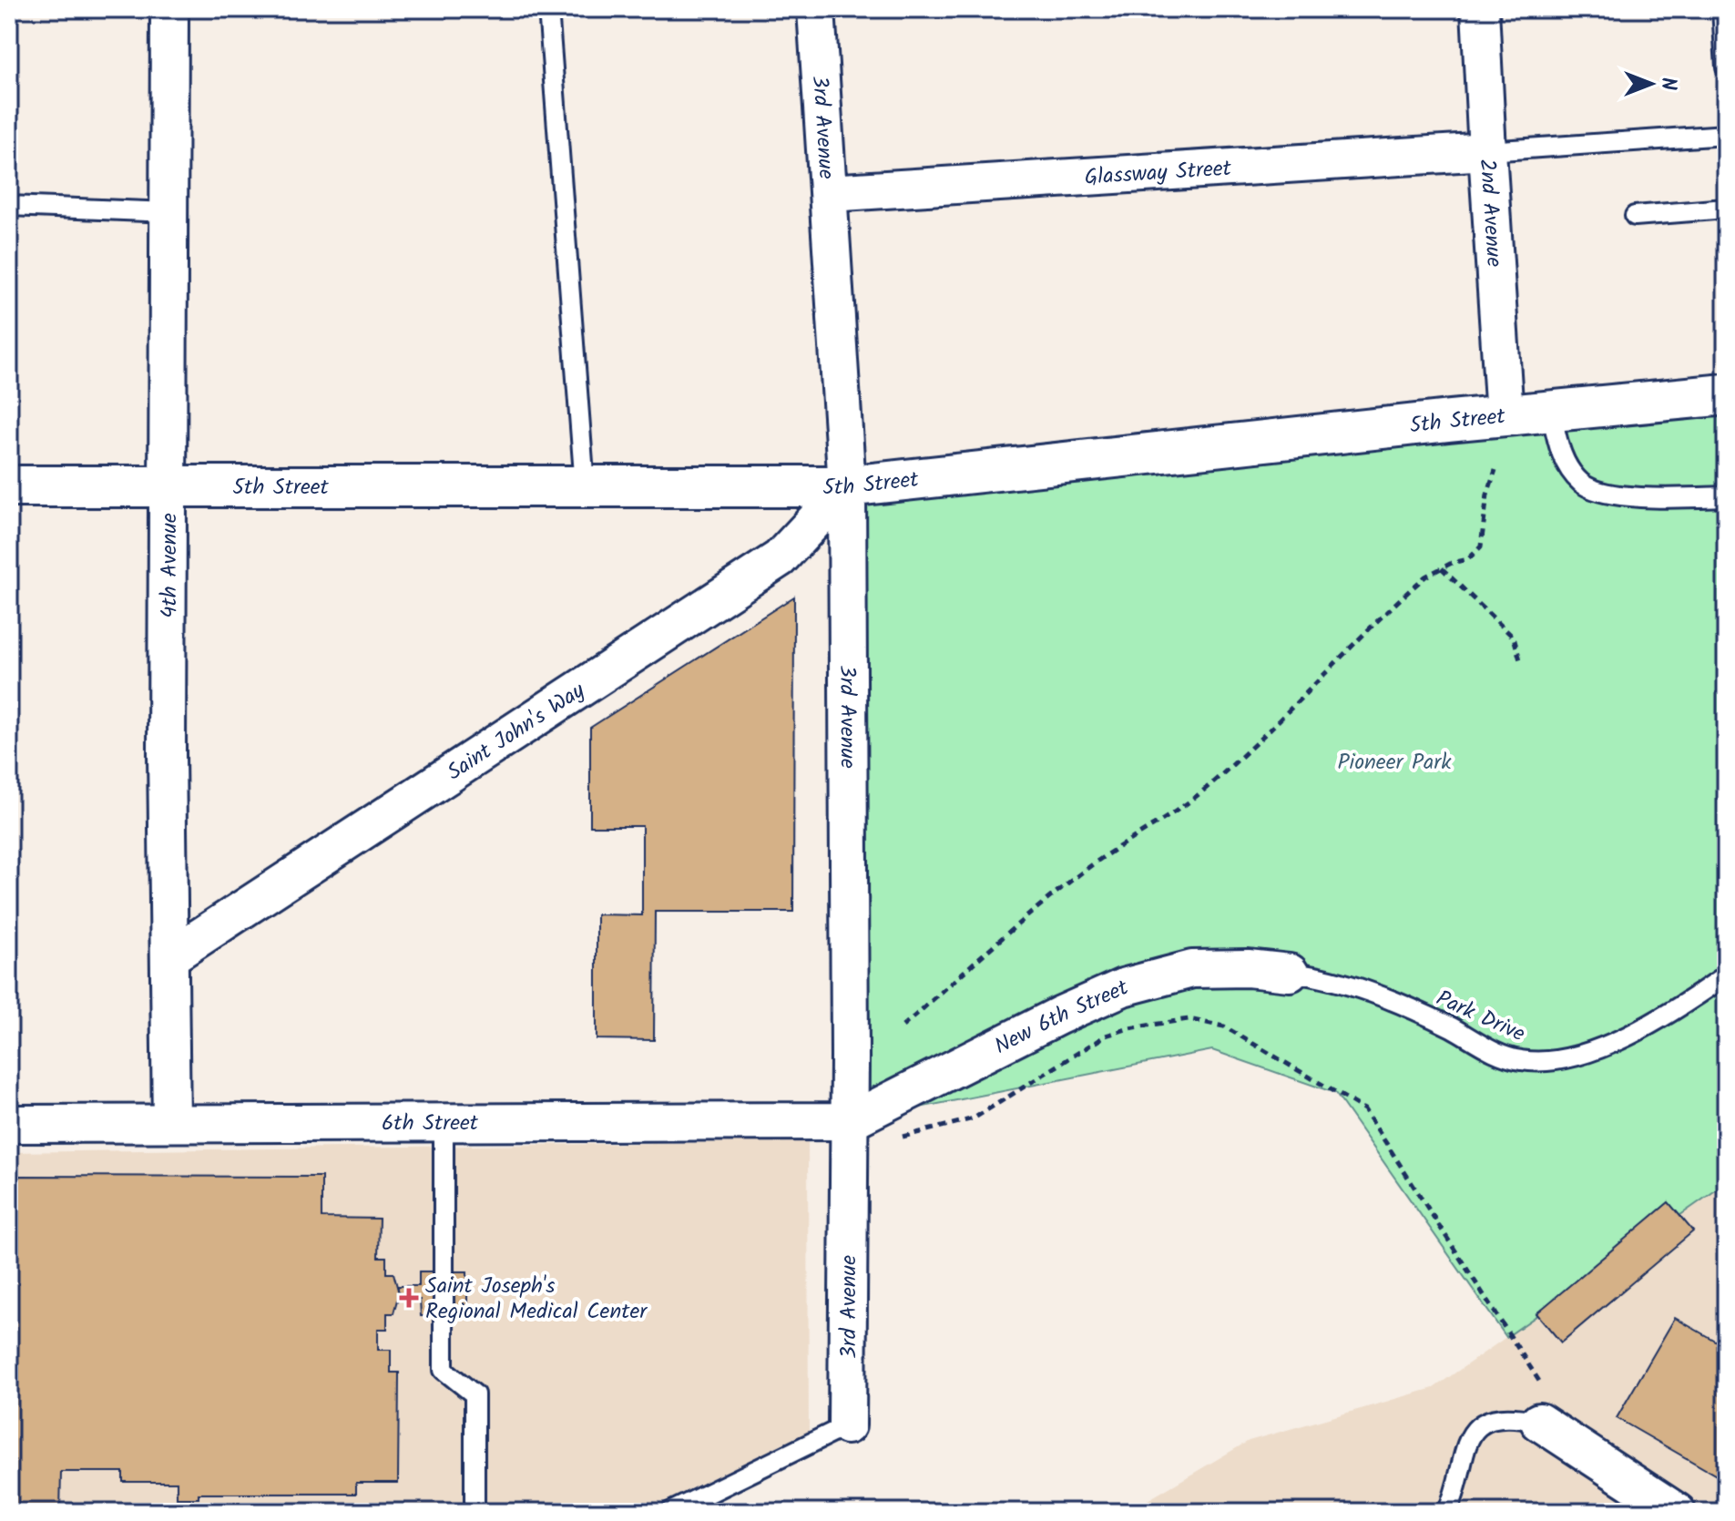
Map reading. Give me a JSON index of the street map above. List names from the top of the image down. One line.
{"streets":{"street":["3rd Avenue","Glassway Street","2nd Avenue","5th Street","4th Avenue","Saint John's Way","New 6th Street","6th Street"],"lane":["Park Drive"]},"crossings":[["3rd Avenue","Glassway Street"],["3rd Avenue","5th Street"],["3rd Avenue","Saint John's Way"],["3rd Avenue","New 6th Street"],["3rd Avenue","6th Street"],["Glassway Street","2nd Avenue"],["2nd Avenue","5th Street"],["5th Street","4th Avenue"],["5th Street","Saint John's Way"],["4th Avenue","Saint John's Way"],["4th Avenue","6th Street"],["Park Drive","New 6th Street"],["New 6th Street","6th Street"]],"parks":["Pioneer Park"],"places":{"health":["Saint Joseph's Regional Medical Center"]},"north":"right"}
